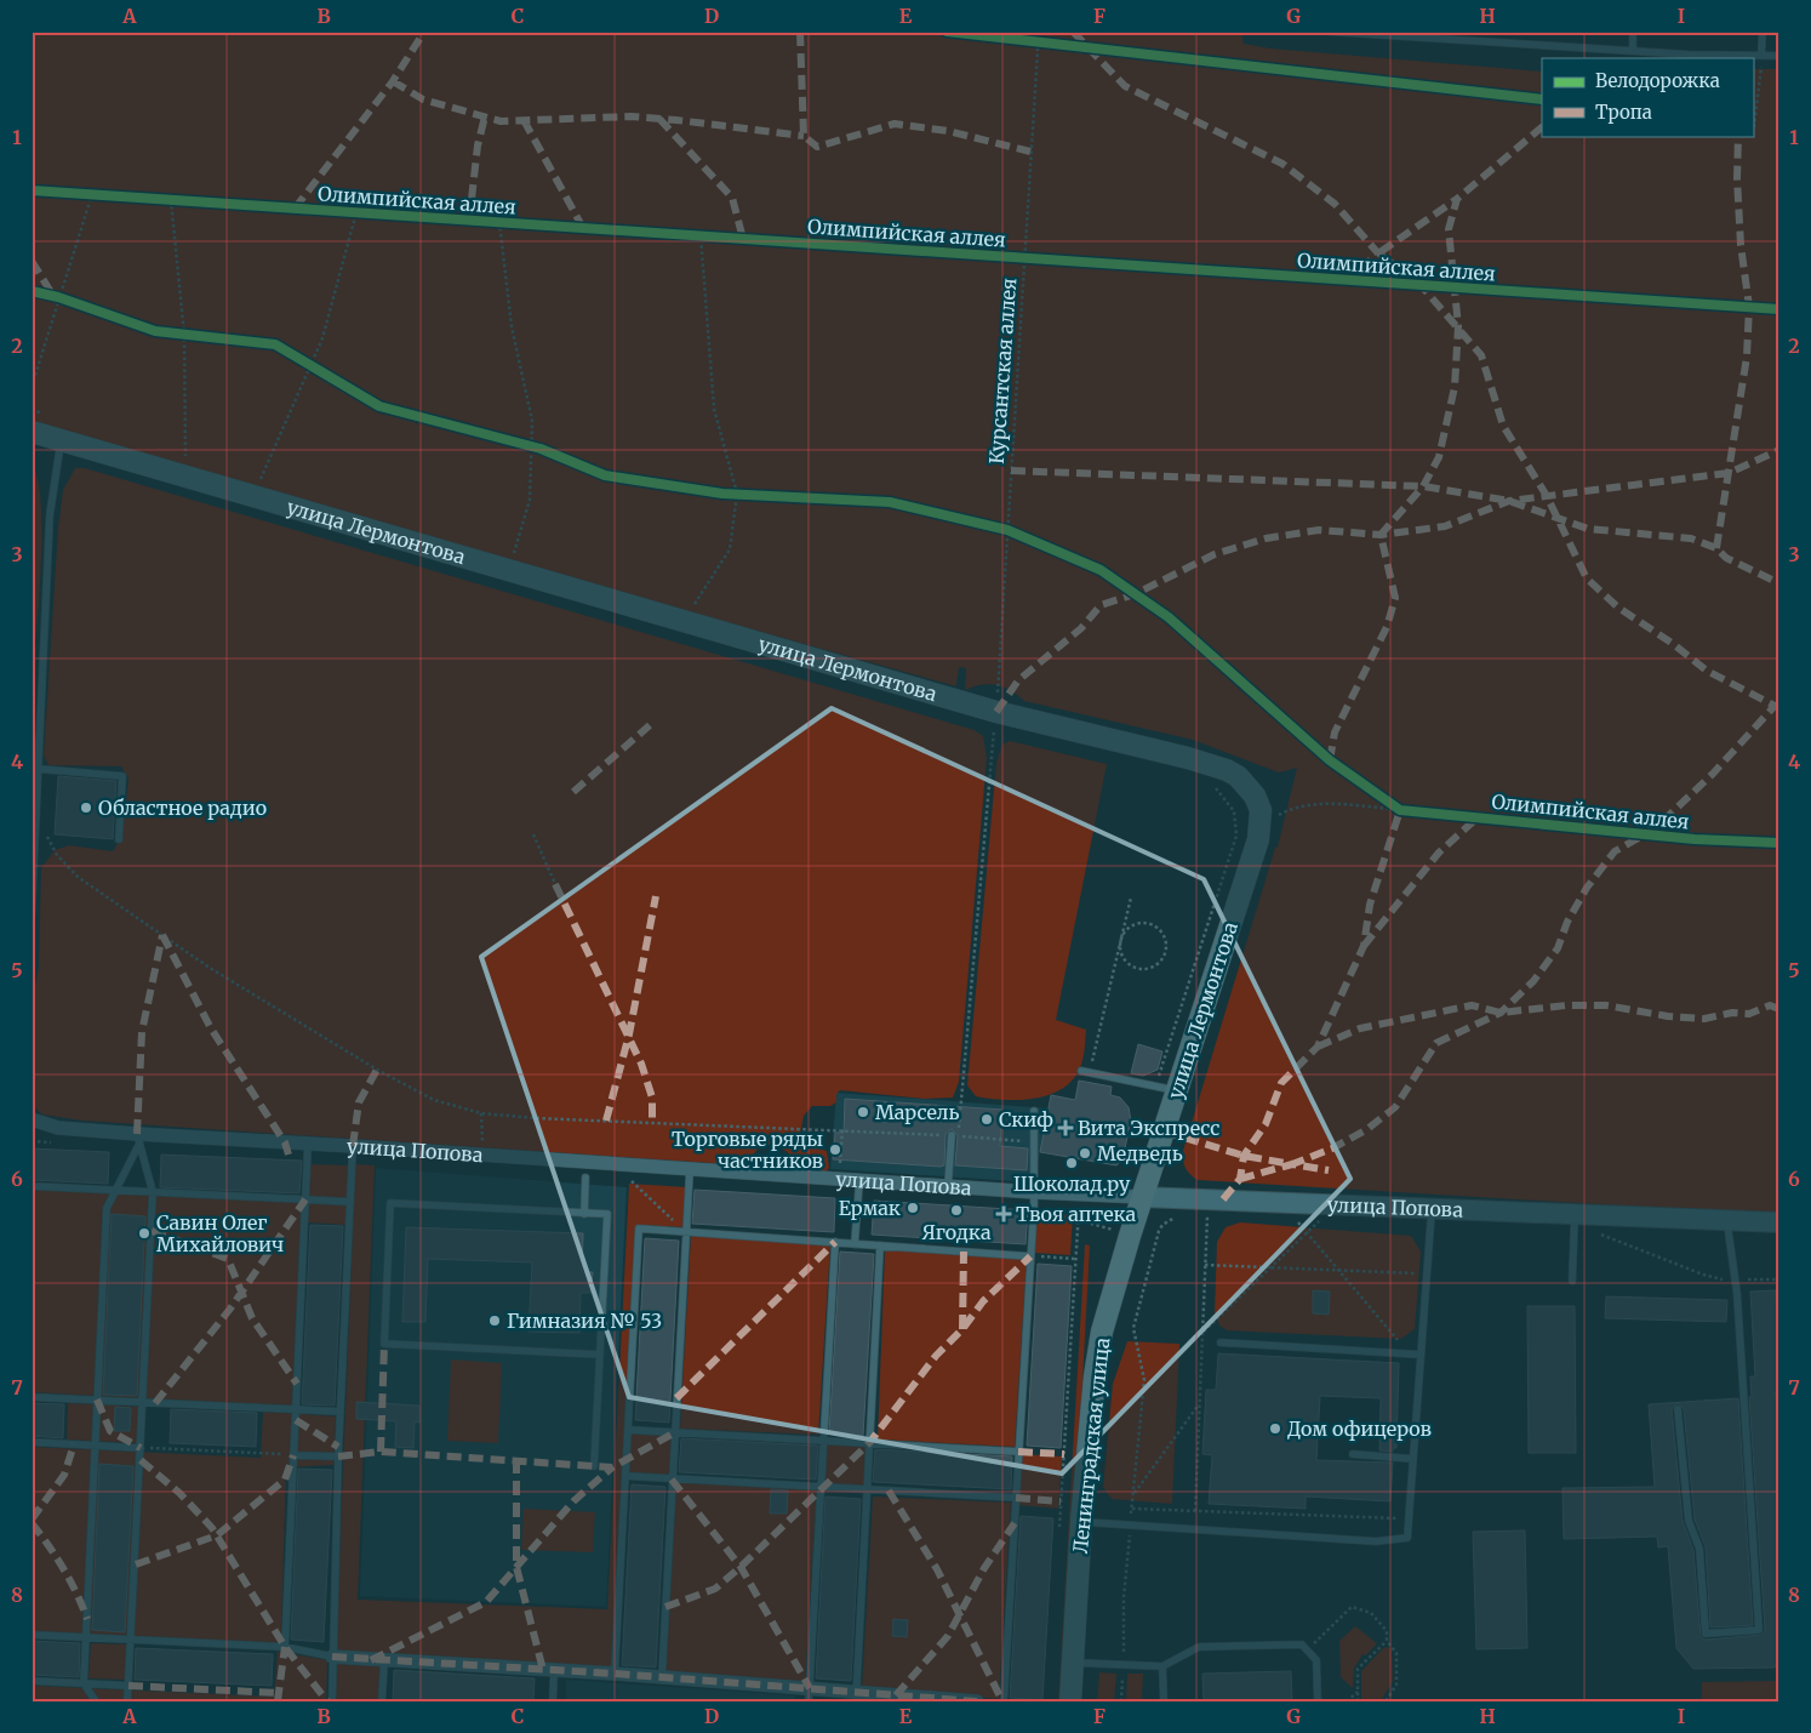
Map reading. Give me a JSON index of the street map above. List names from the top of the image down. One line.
{"streets":{"main road":["улица Лермонтова","Ленинградская улица"],"street":["улица Попова"],"path":["Курсантская аллея"],"cycle path":["Олимпийская аллея"]},"crossings":[["Олимпийская аллея","Курсантская аллея"],["Курсантская аллея","улица Лермонтова"],["улица Лермонтова","улица Попова"],["улица Лермонтова","Ленинградская улица"],["улица Попова","Ленинградская улица"]],"places":{"other":["Областное радио","Марсель","Скиф","Торговые ряды частников","Медведь","Шоколад.ру","Ермак","Ягодка","Савин Олег Михайлович","Гимназия № 53","Дом офицеров"],"health":["Вита Экспресс","Твоя аптека"]},"legend":["Велодорожка","Тропа"],"grid":{"columns":["A","B","C","D","E","F","G","H","I"],"rows":["1","2","3","4","5","6","7","8"]}}
